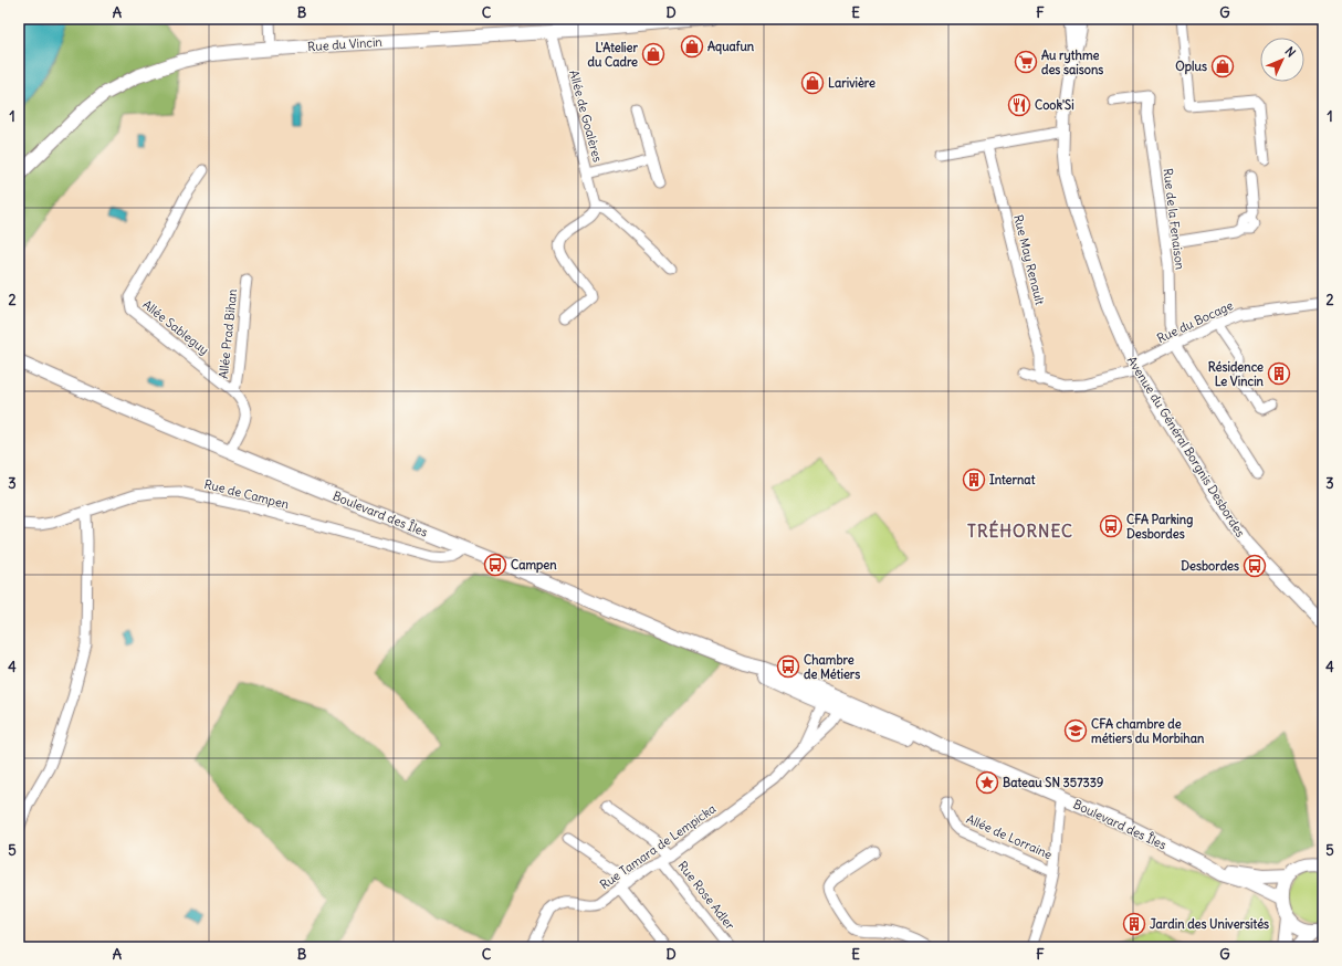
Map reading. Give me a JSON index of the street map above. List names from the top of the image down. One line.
{"streets":{"main road":["Rue du Vincin","Boulevard des Îles"],"street":["Allée de Goalères","Rue de la Fenaison","Rue May Renault","Rue du Bocage","Allée Sableguy","Allée Prad Bihan","Avenue du Général Borgnis Desbordes","Rue de Campen","Allée de Lorraine","Rue Tamara de Lempicka","Rue Rose Adler"]},"crossings":[["Rue du Vincin","Allée de Goalères"],["Rue de la Fenaison","Rue du Bocage"],["Rue May Renault","Rue du Bocage"],["Rue du Bocage","Avenue du Général Borgnis Desbordes"],["Allée Sableguy","Allée Prad Bihan"],["Allée Sableguy","Boulevard des Îles"],["Rue de Campen","Boulevard des Îles"],["Boulevard des Îles","Rue Tamara de Lempicka"],["Rue Tamara de Lempicka","Rue Rose Adler"]],"districts":["TRÉHORNEC"],"places":{"shop":["Aquafun","L'Atelier du Cadre","Oplus","Larivière"],"supermarket":["Au rythme des saisons"],"restaurant":["Cook'Si"],"building":["Résidence Le Vincin","Internat","Jardin des Universités"],"bus stop":["CFA Parking Desbordes","Campen","Desbordes","Chambre de Métiers"],"school or university":["CFA chambre de métiers du Morbihan"],"place":["Bateau SN 357339"]},"north":"top right","grid":{"columns":["A","B","C","D","E","F","G"],"rows":["1","2","3","4","5"]}}
